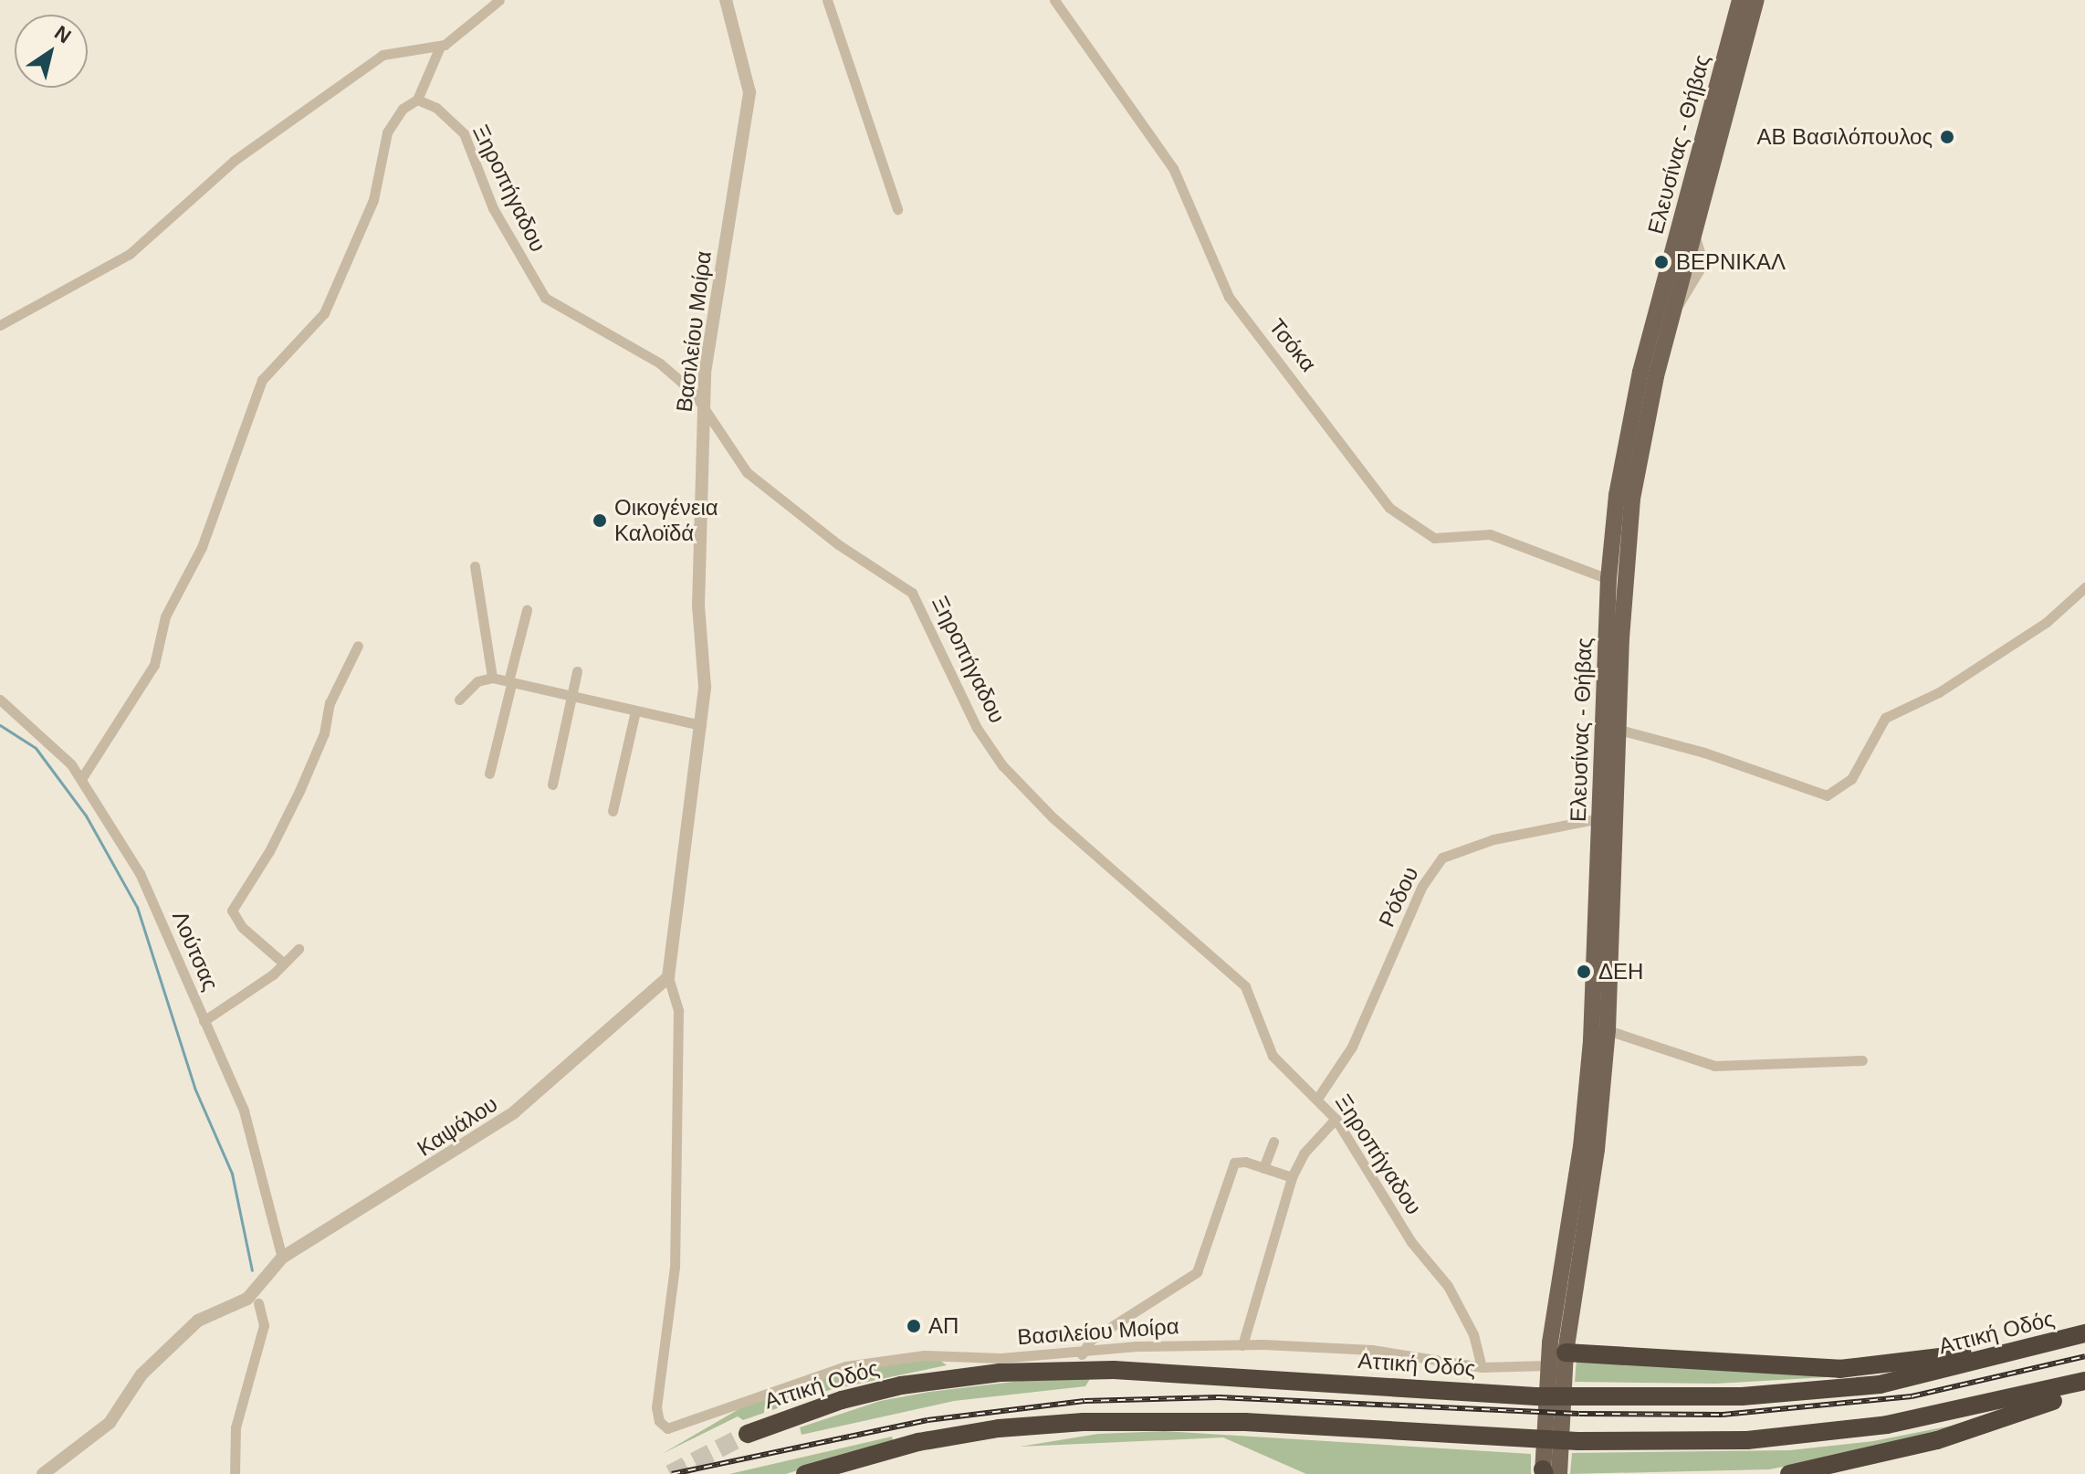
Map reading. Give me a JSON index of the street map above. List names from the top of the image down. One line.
{"streets":{"highway":["Αττική Οδός"],"main road":["Ελευσίνας - Θήβας"],"street":["Ξηροπήγαδου","Βασιλείου Μοίρα","Τσόκα","Ρόδου","Λούτσας","Καψάλου"]},"crossings":[["Ελευσίνας - Θήβας","Βασιλείου Μοίρα"],["Ελευσίνας - Θήβας","Τσόκα"],["Ελευσίνας - Θήβας","Ρόδου"],["Ξηροπήγαδου","Βασιλείου Μοίρα"],["Ξηροπήγαδου","Ρόδου"],["Βασιλείου Μοίρα","Καψάλου"],["Λούτσας","Καψάλου"]],"places":["ΑΒ Βασιλόπουλος","ΒΕΡΝΙΚΑΛ","Οικογένεια Καλοϊδά","ΔΕΗ","ΑΠ"],"north":"top right"}
